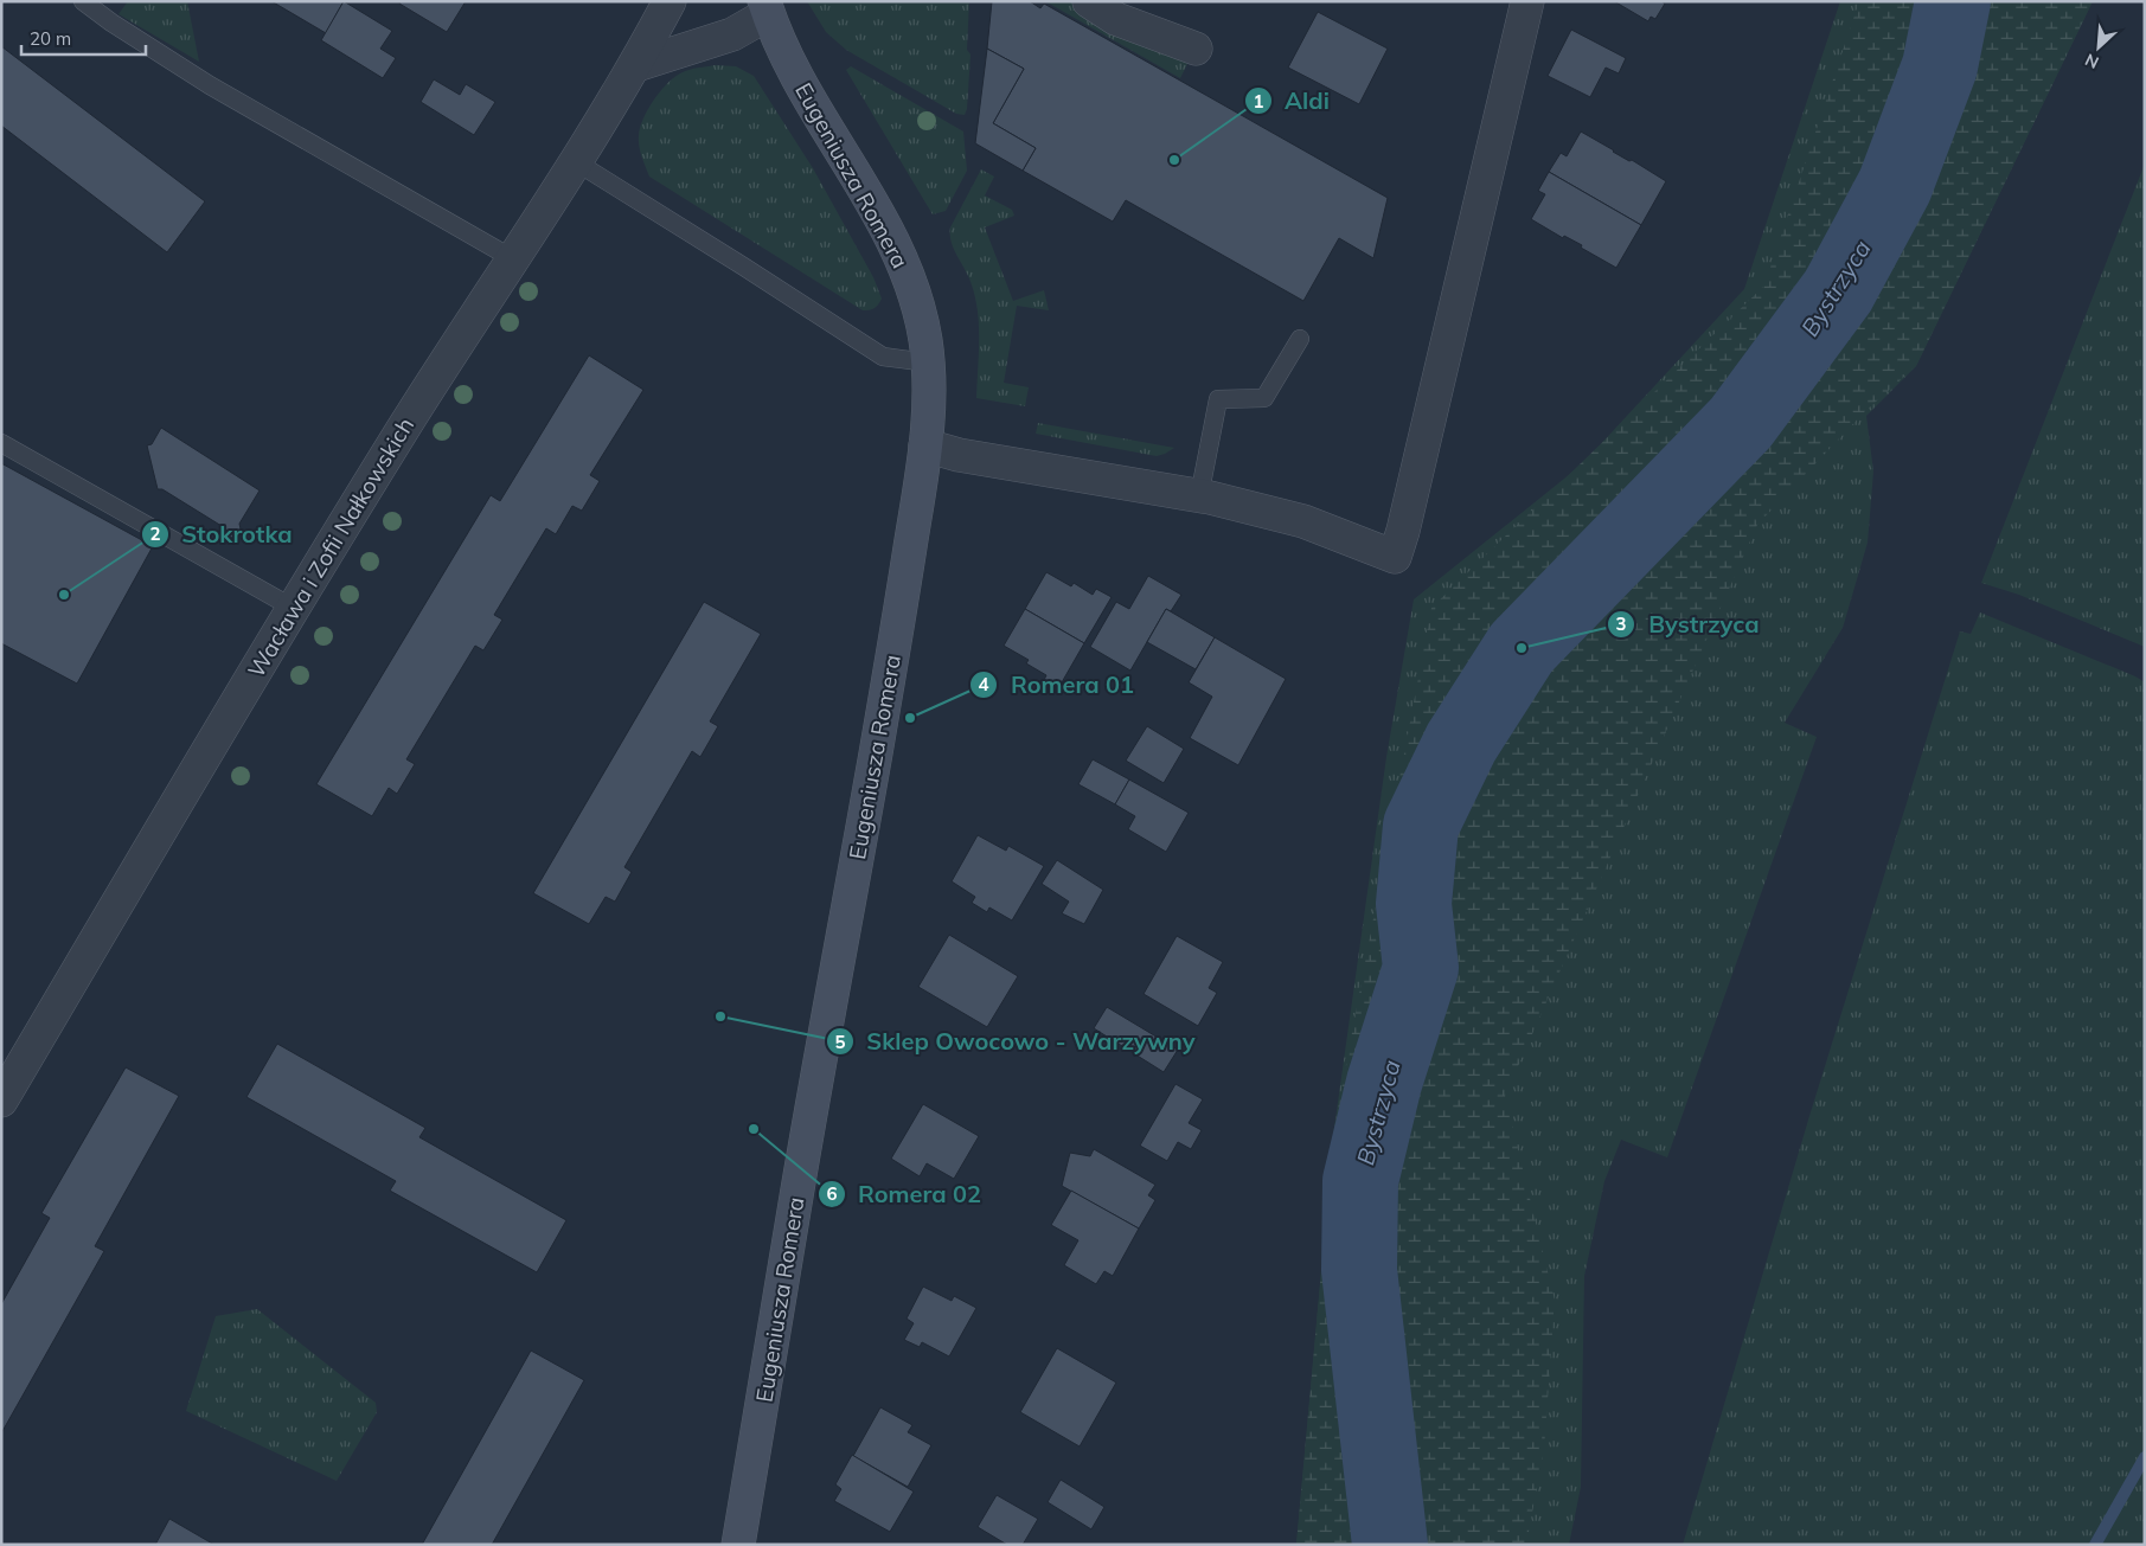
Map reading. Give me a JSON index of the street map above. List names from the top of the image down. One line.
{"streets":{"street":["Eugeniusza Romera","Wacława i Zofii Nałkowskich"]},"water":["Bystrzyca"],"places":["Aldi","Stokrotka","Bystrzyca","Romera 01","Sklep Owocowo - Warzywny","Romera 02"],"scale_bar":"20 m","north":"bottom left"}
